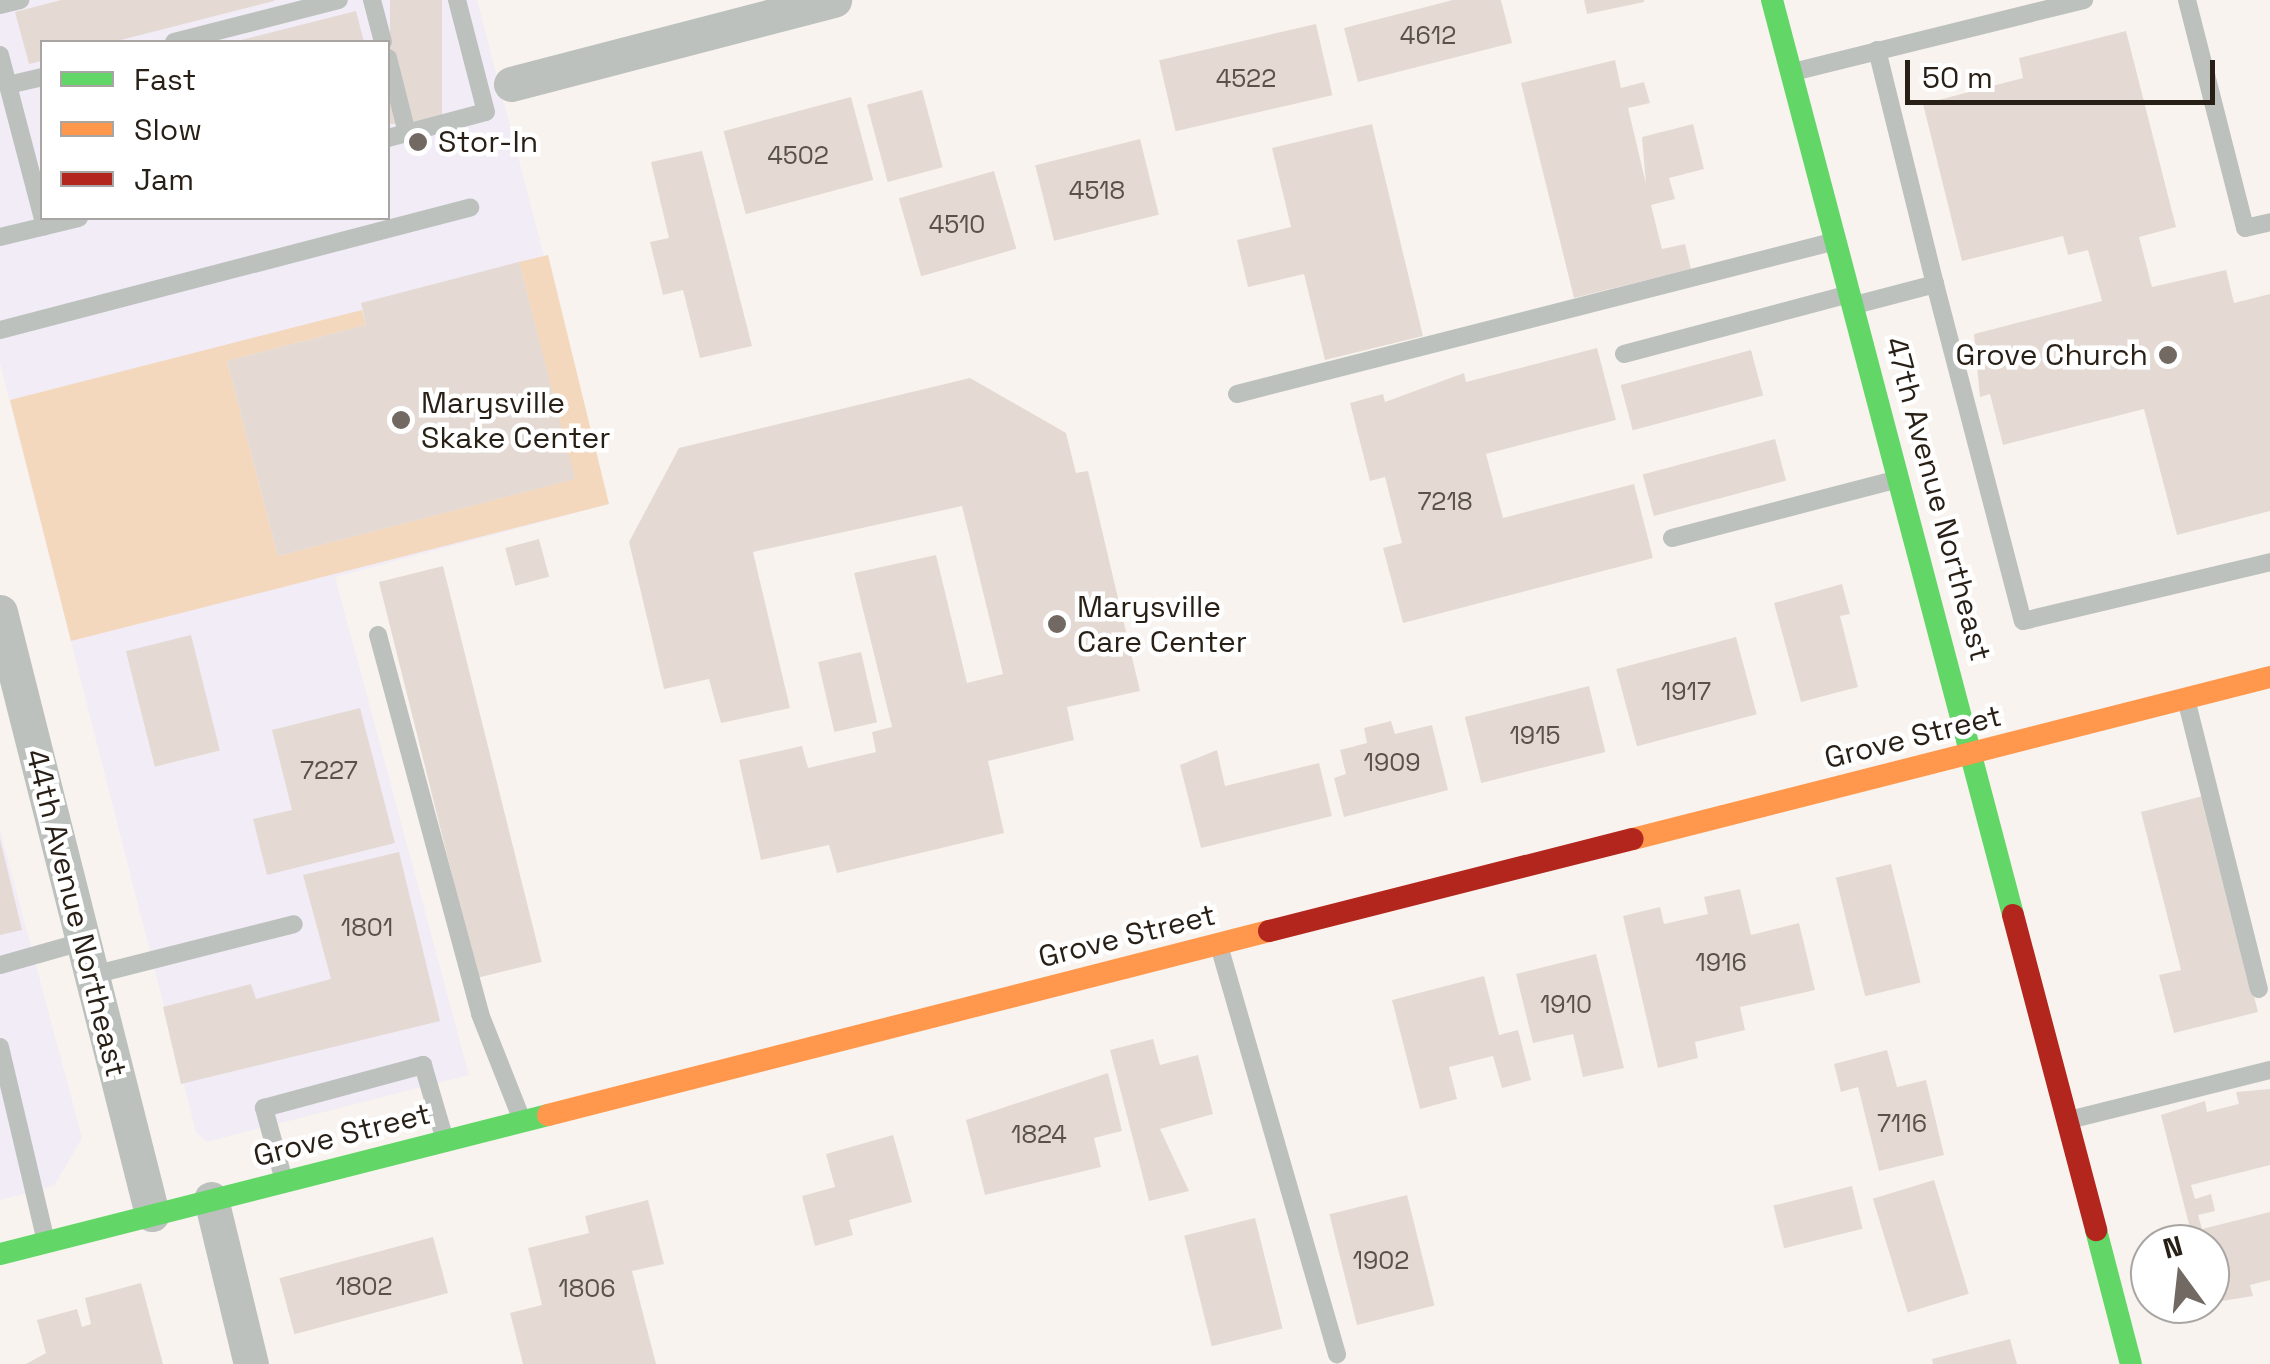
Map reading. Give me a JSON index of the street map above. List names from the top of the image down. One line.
{"streets":{"street":["47th Avenue Northeast","Grove Street","44th Avenue Northeast"]},"crossings":[["47th Avenue Northeast","Grove Street"],["Grove Street","44th Avenue Northeast"]],"places":["Stor-In","Grove Church","Marysville Skake Center","Marysville Care Center"],"house_numbers":["4612","4522","4502","4518","4510","7218","1917","1915","1909","7227","1801","1916","1910","7116","1824","1902","1802","1806"],"legend":["Fast","Slow","Jam"],"scale_bar":"50 m","north":"top"}
